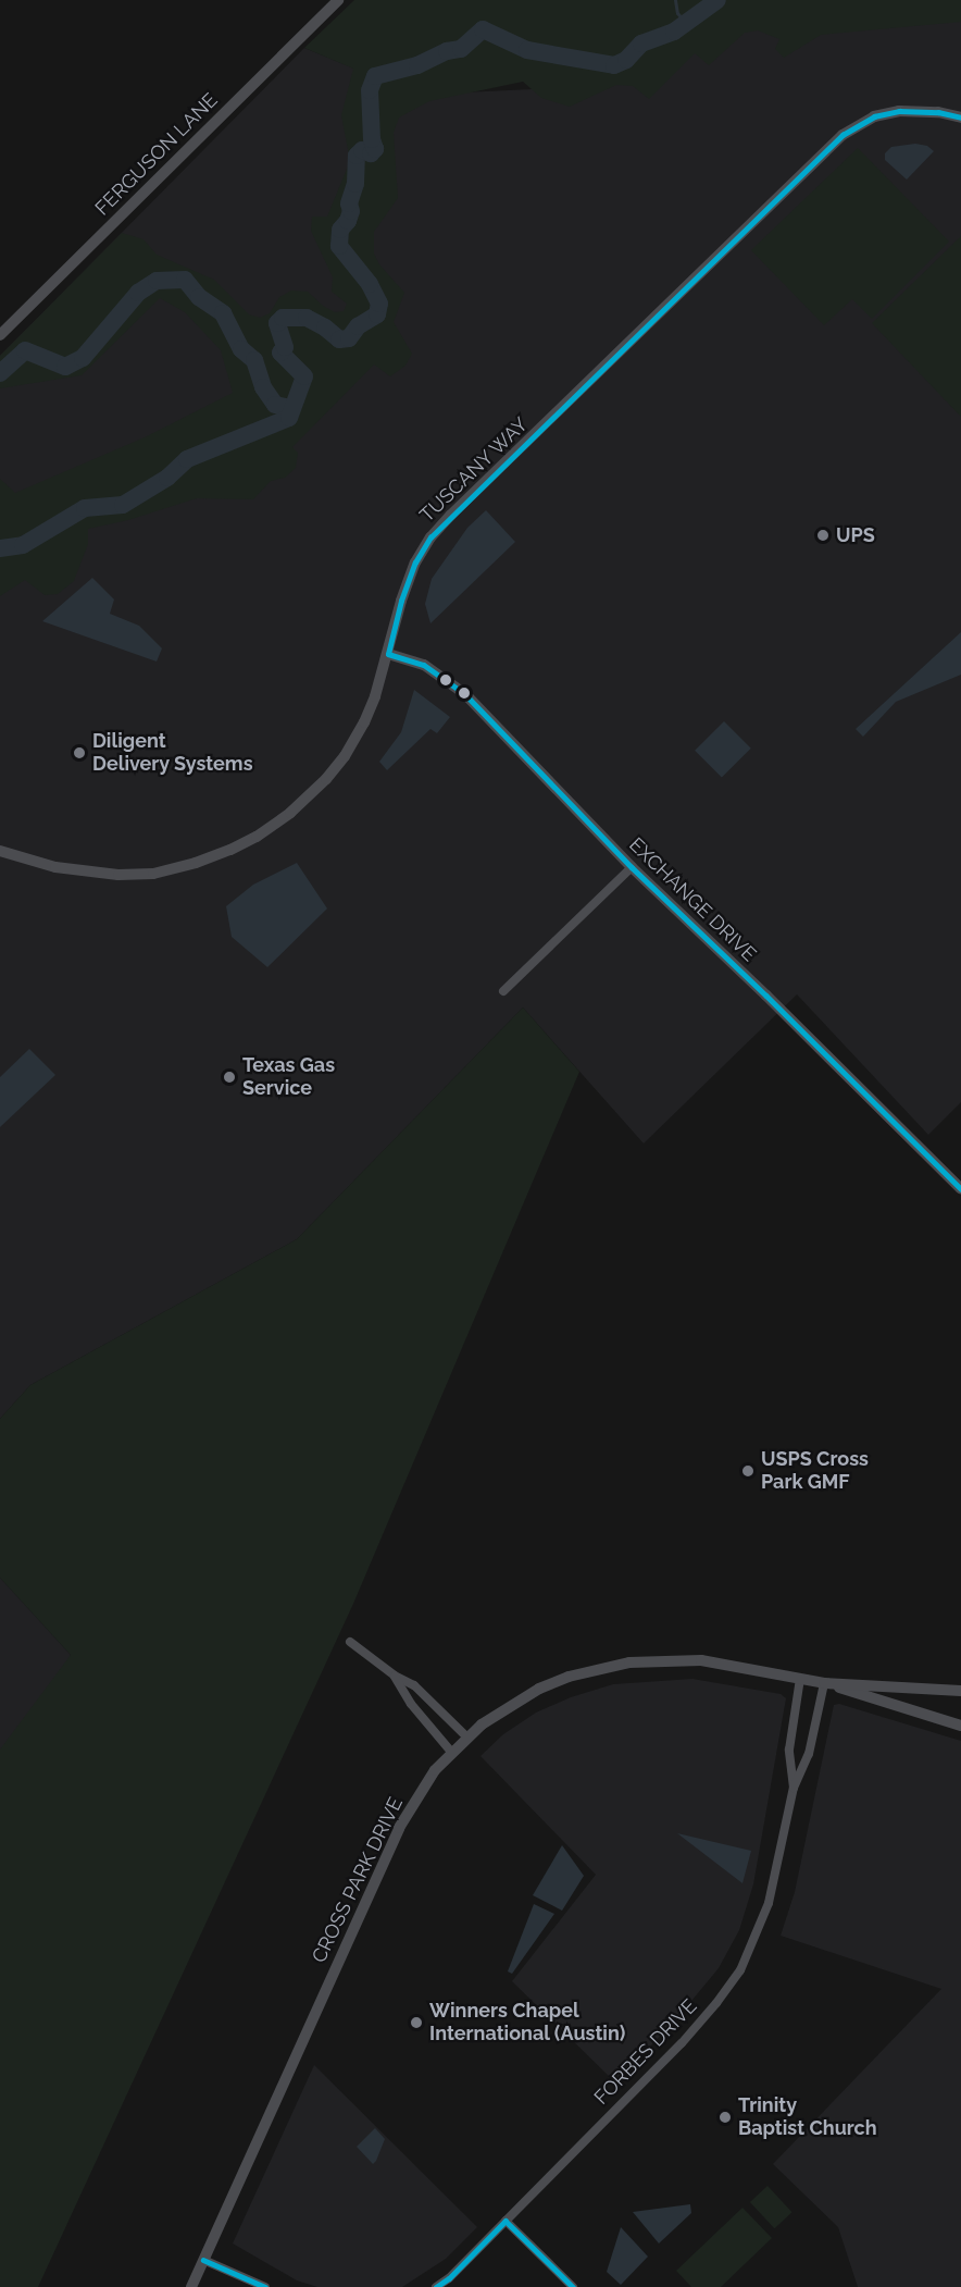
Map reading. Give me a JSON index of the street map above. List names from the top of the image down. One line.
{"streets":{"street":["FERGUSON LANE","TUSCANY WAY","EXCHANGE DRIVE","CROSS PARK DRIVE","FORBES DRIVE"]},"crossings":[["TUSCANY WAY","EXCHANGE DRIVE"],["CROSS PARK DRIVE","FORBES DRIVE"]],"places":["UPS","Diligent Delivery Systems","Texas Gas Service","USPS Cross Park GMF","Winners Chapel International (Austin)","Trinity Baptist Church"]}
